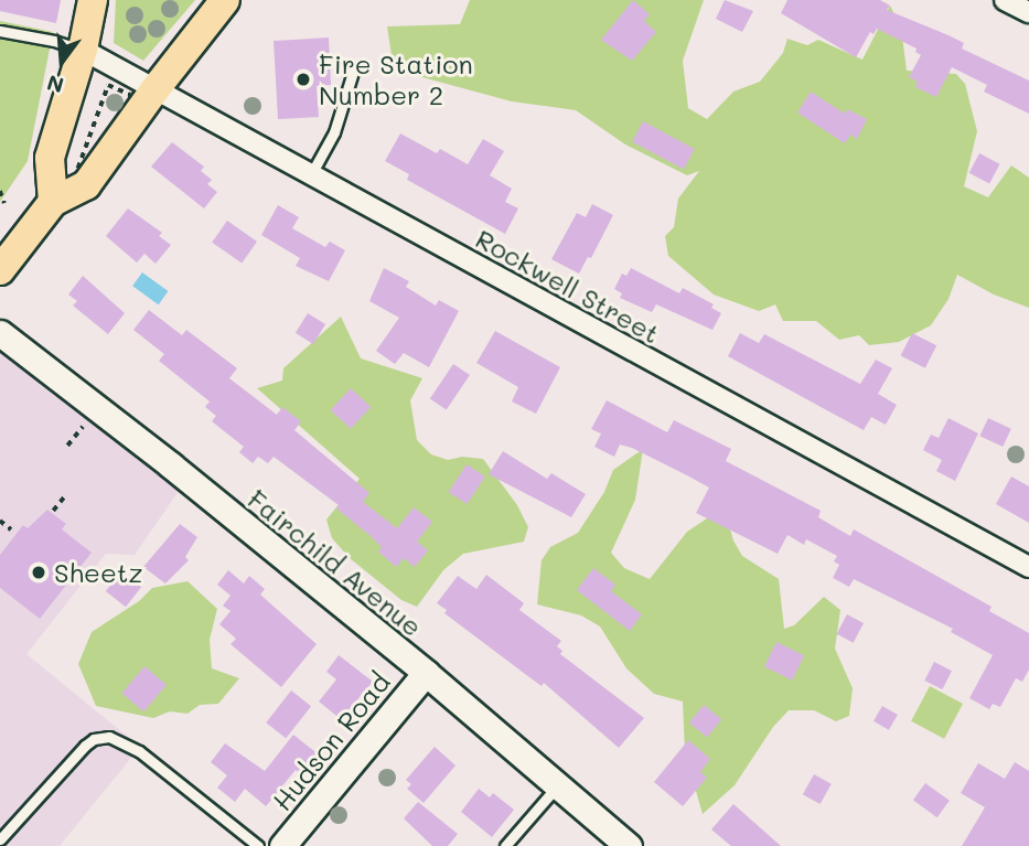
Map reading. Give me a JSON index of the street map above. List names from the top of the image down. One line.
{"streets":{"main road":["Fairchild Avenue","Hudson Road"],"street":["Rockwell Street"]},"crossings":[["Fairchild Avenue","Hudson Road"]],"places":["Fire Station Number 2","Sheetz"],"north":"bottom"}
